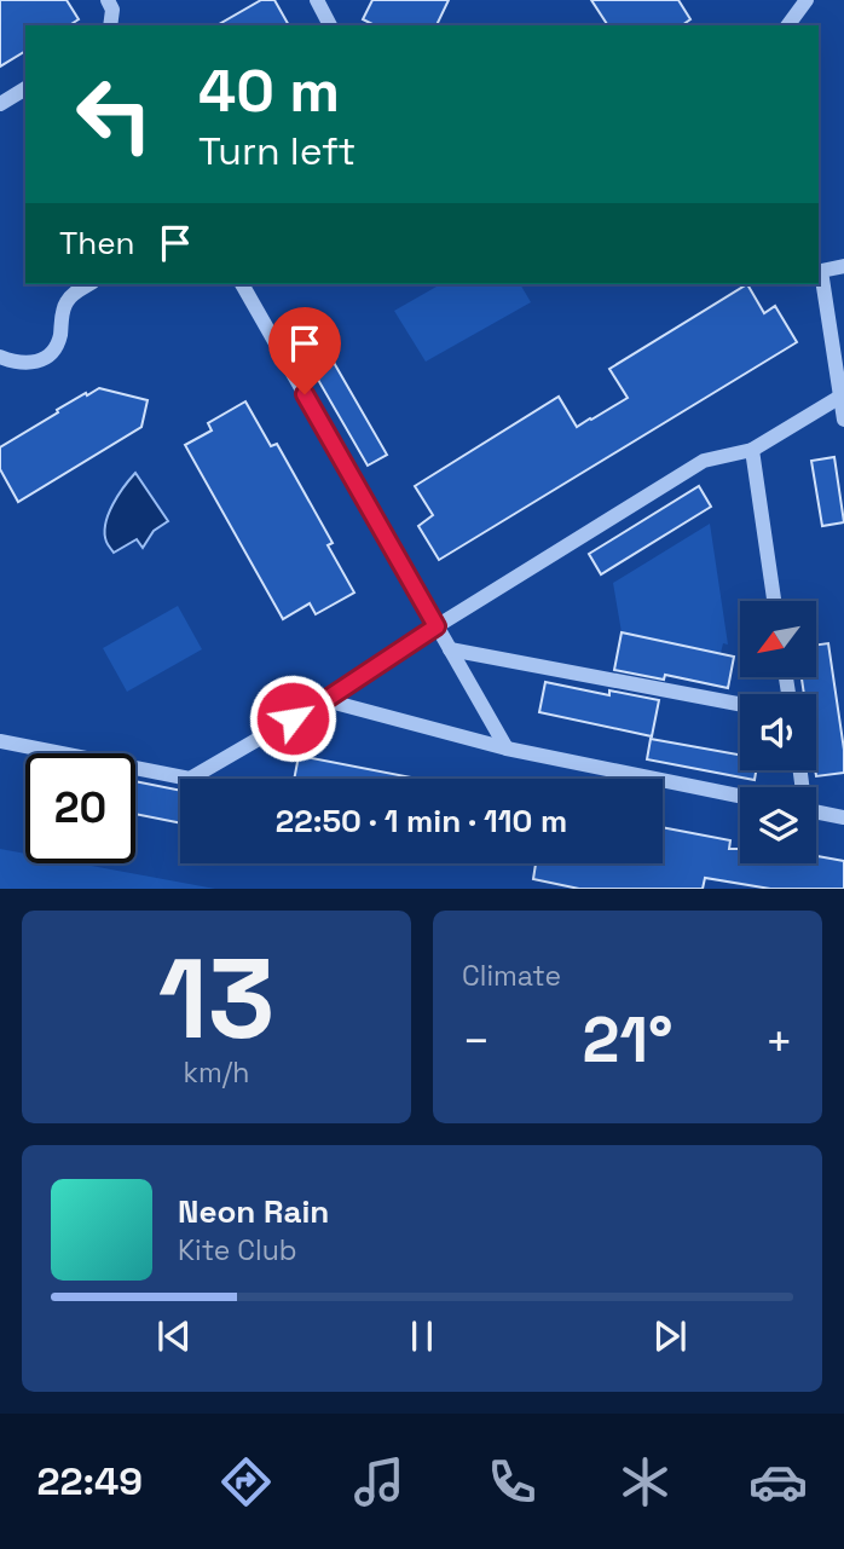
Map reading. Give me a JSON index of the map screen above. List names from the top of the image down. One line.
{"north":"bottom left","page":{"turn":["40 m","Turn left"],"then":"Then","limit":"20","trip":"22:50 · 1 min · 110 m","tile":[["13","km/h"],"Climate"],"heat":["−","21°","+"],"song":["Neon Rain","Kite Club"],"tabs":"22:49"}}
